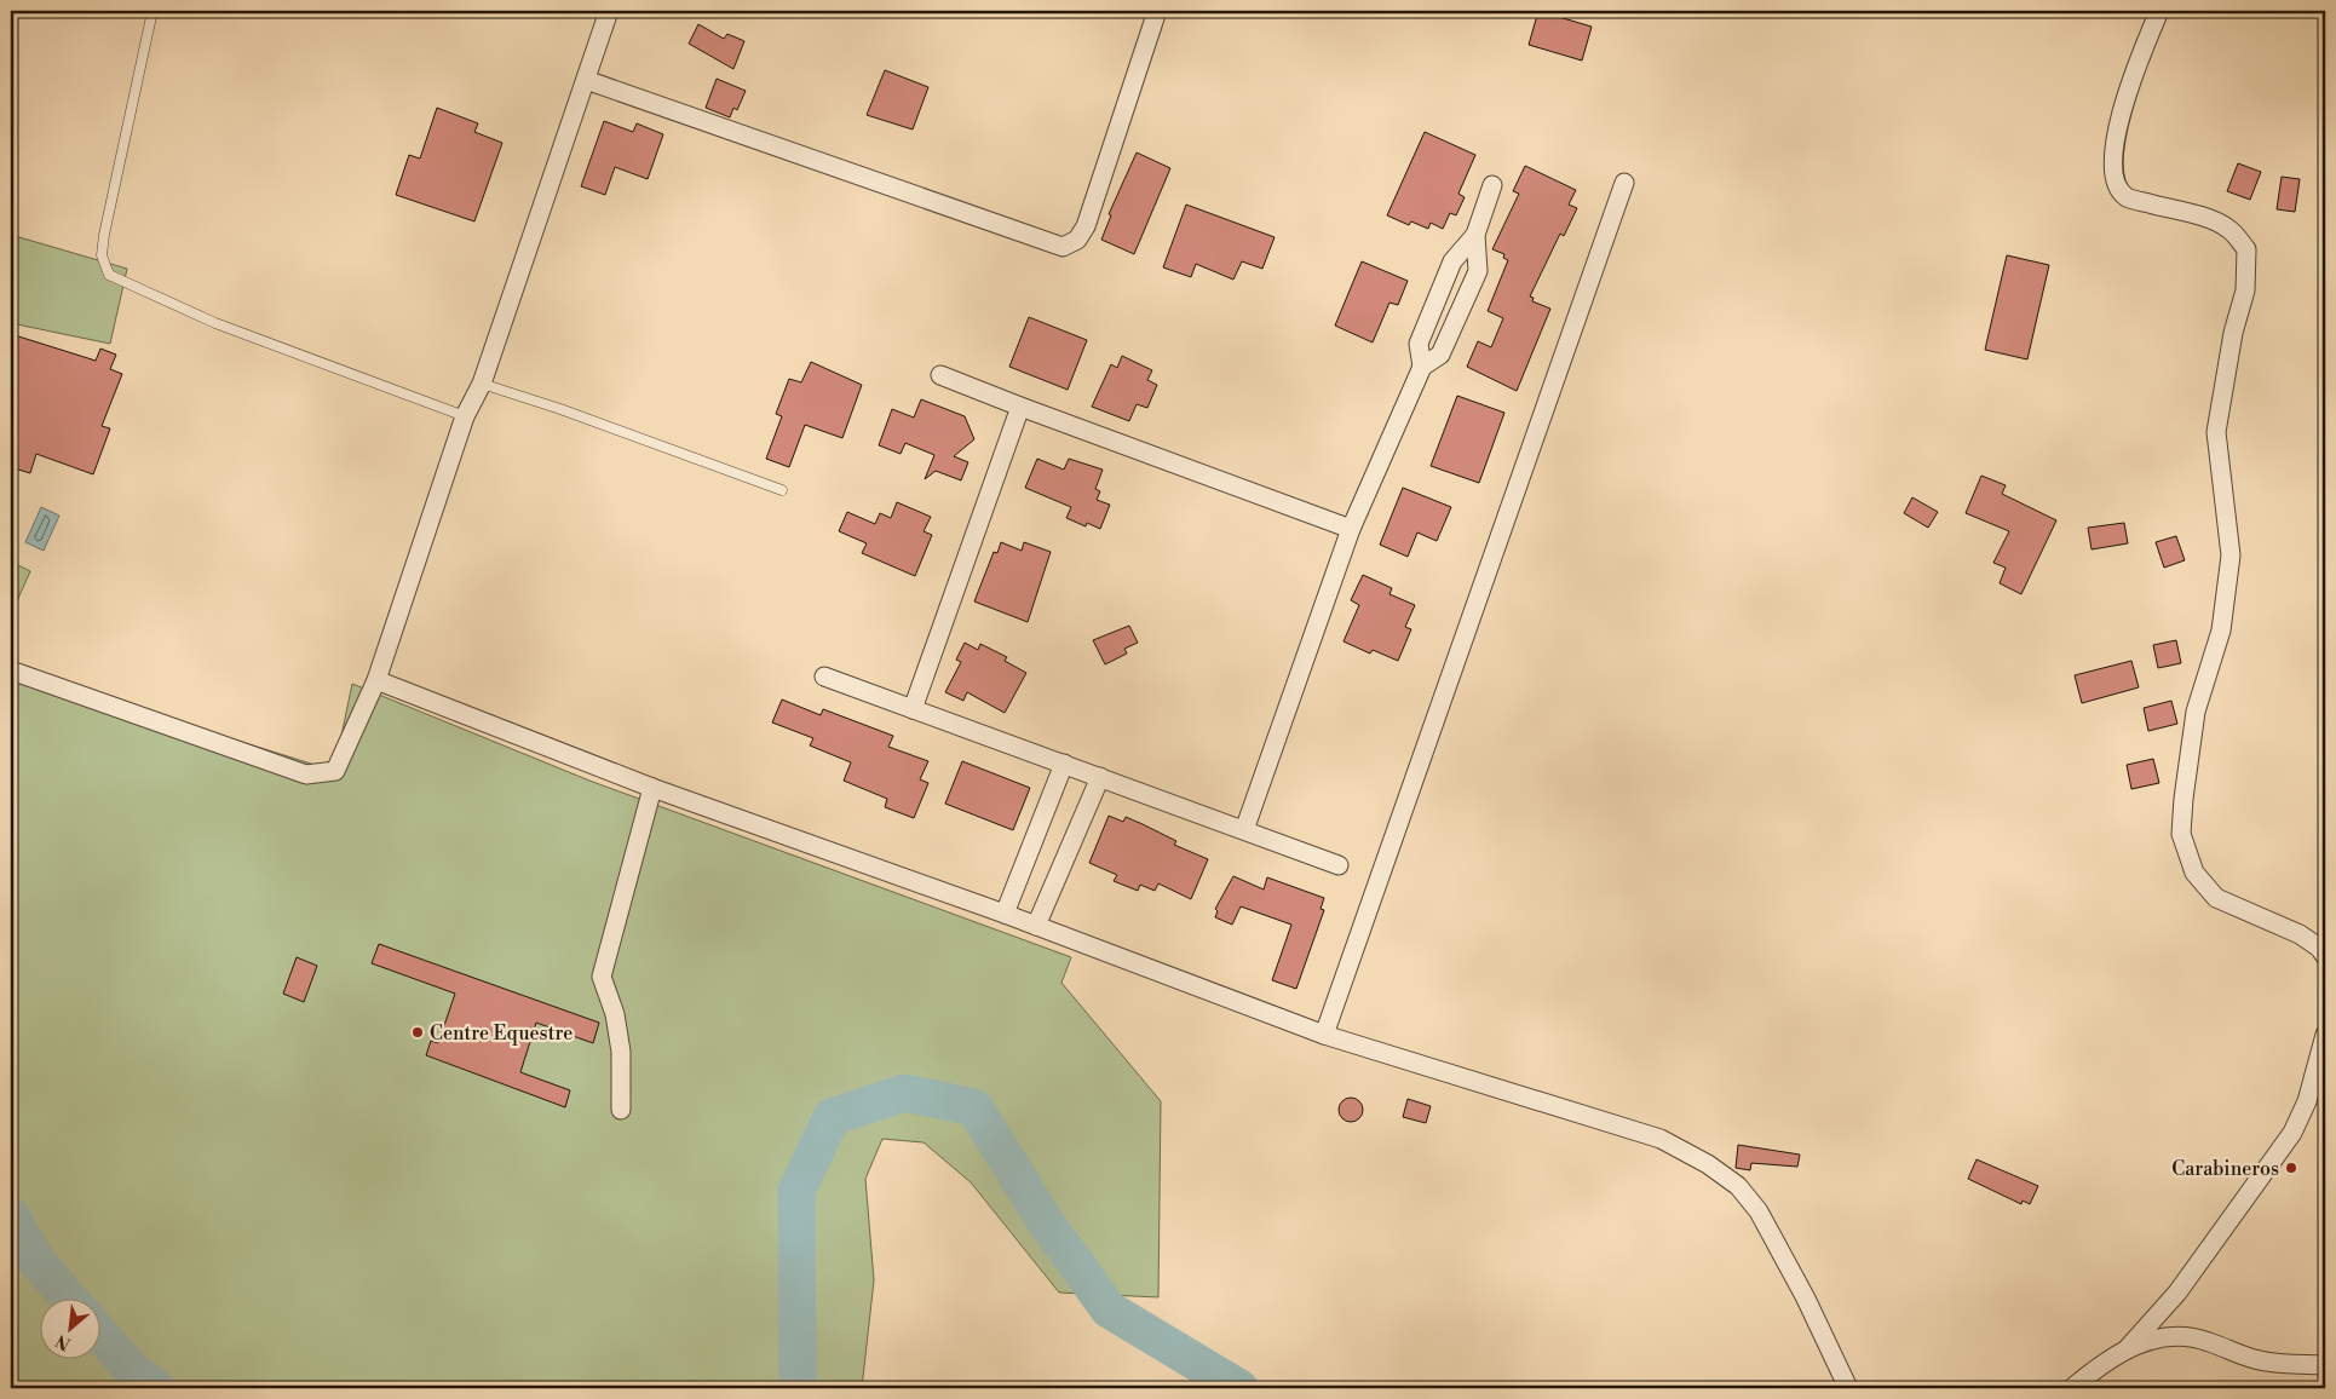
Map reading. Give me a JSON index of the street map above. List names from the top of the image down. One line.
{"places":["Centre Equestre","Carabineros"],"north":"bottom left"}
